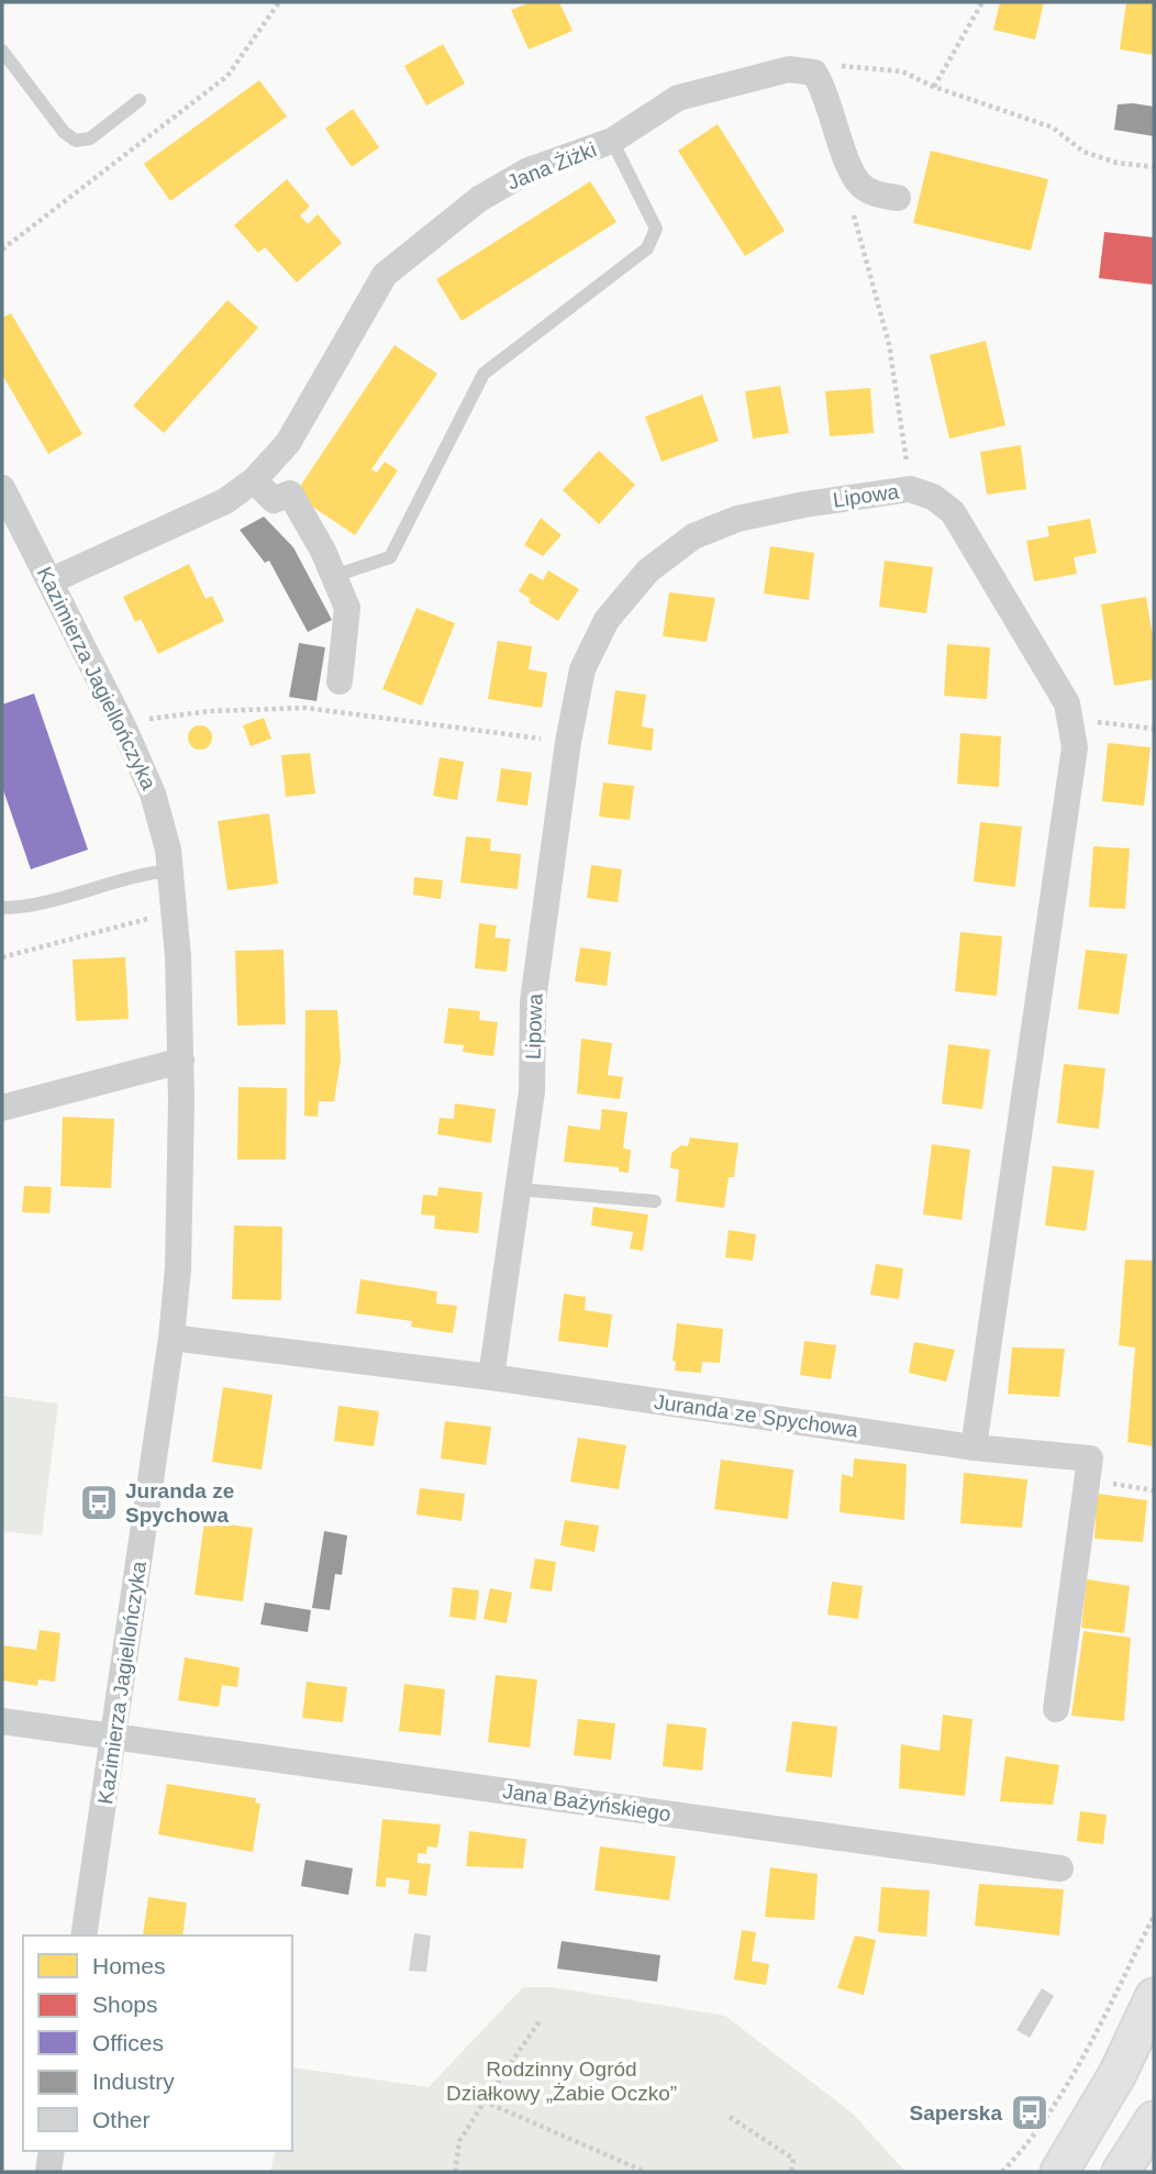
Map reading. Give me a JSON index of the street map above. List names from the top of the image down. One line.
{"streets":{"street":["Jana Żiżki","Lipowa","Kazimierza Jagiellończyka","Juranda ze Spychowa","Jana Bażyńskiego"]},"crossings":[["Jana Żiżki","Kazimierza Jagiellończyka"],["Lipowa","Juranda ze Spychowa"],["Kazimierza Jagiellończyka","Juranda ze Spychowa"],["Kazimierza Jagiellończyka","Jana Bażyńskiego"]],"parks":["Rodzinny Ogród Działkowy „Żabie Oczko”"],"places":{"bus stop":["Juranda ze Spychowa","Saperska"]},"legend":["Homes","Shops","Offices","Industry","Other"]}
